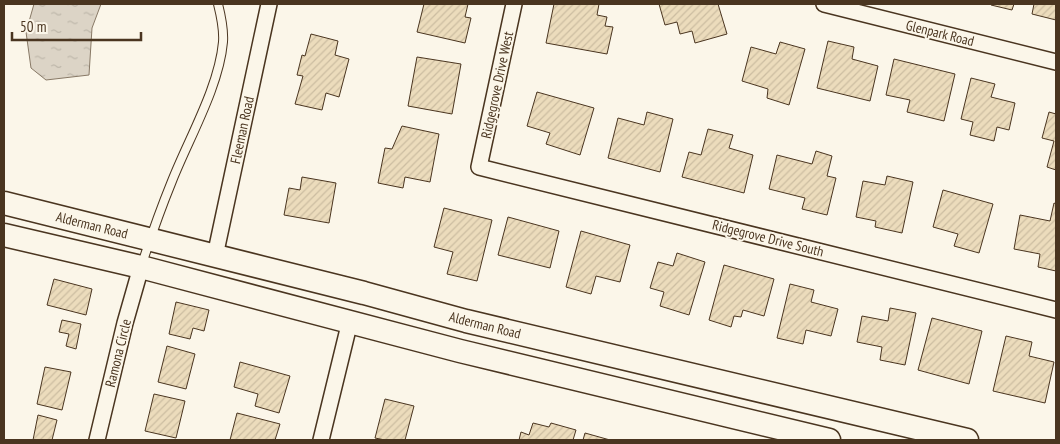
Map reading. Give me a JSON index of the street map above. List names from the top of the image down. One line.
{"streets":{"main road":["Alderman Road"],"street":["Glenpark Road","Ridgegrove Drive West","Fleeman Road","Ridgegrove Drive South","Ramona Circle"]},"crossings":[["Ridgegrove Drive West","Ridgegrove Drive South"],["Fleeman Road","Alderman Road"]],"scale_bar":"50 m"}
